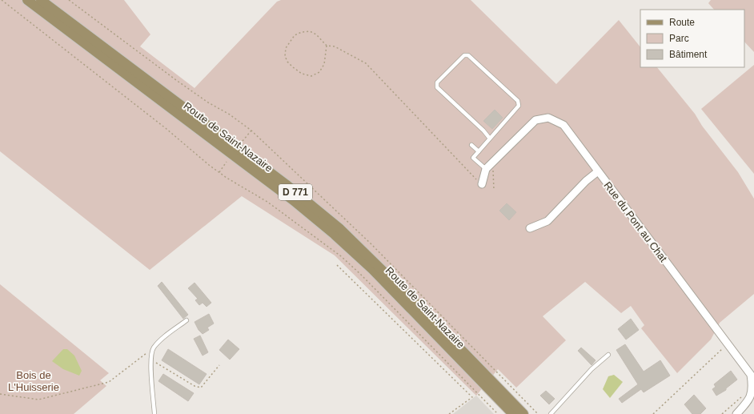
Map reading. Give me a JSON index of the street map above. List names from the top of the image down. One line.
{"streets":{"main road":["Route de Saint-Nazaire","D 771"],"street":["Rue du Pont au Chat"]},"parks":["Bois de L'Huisserie"],"legend":["Route","Parc","Bâtiment"]}
